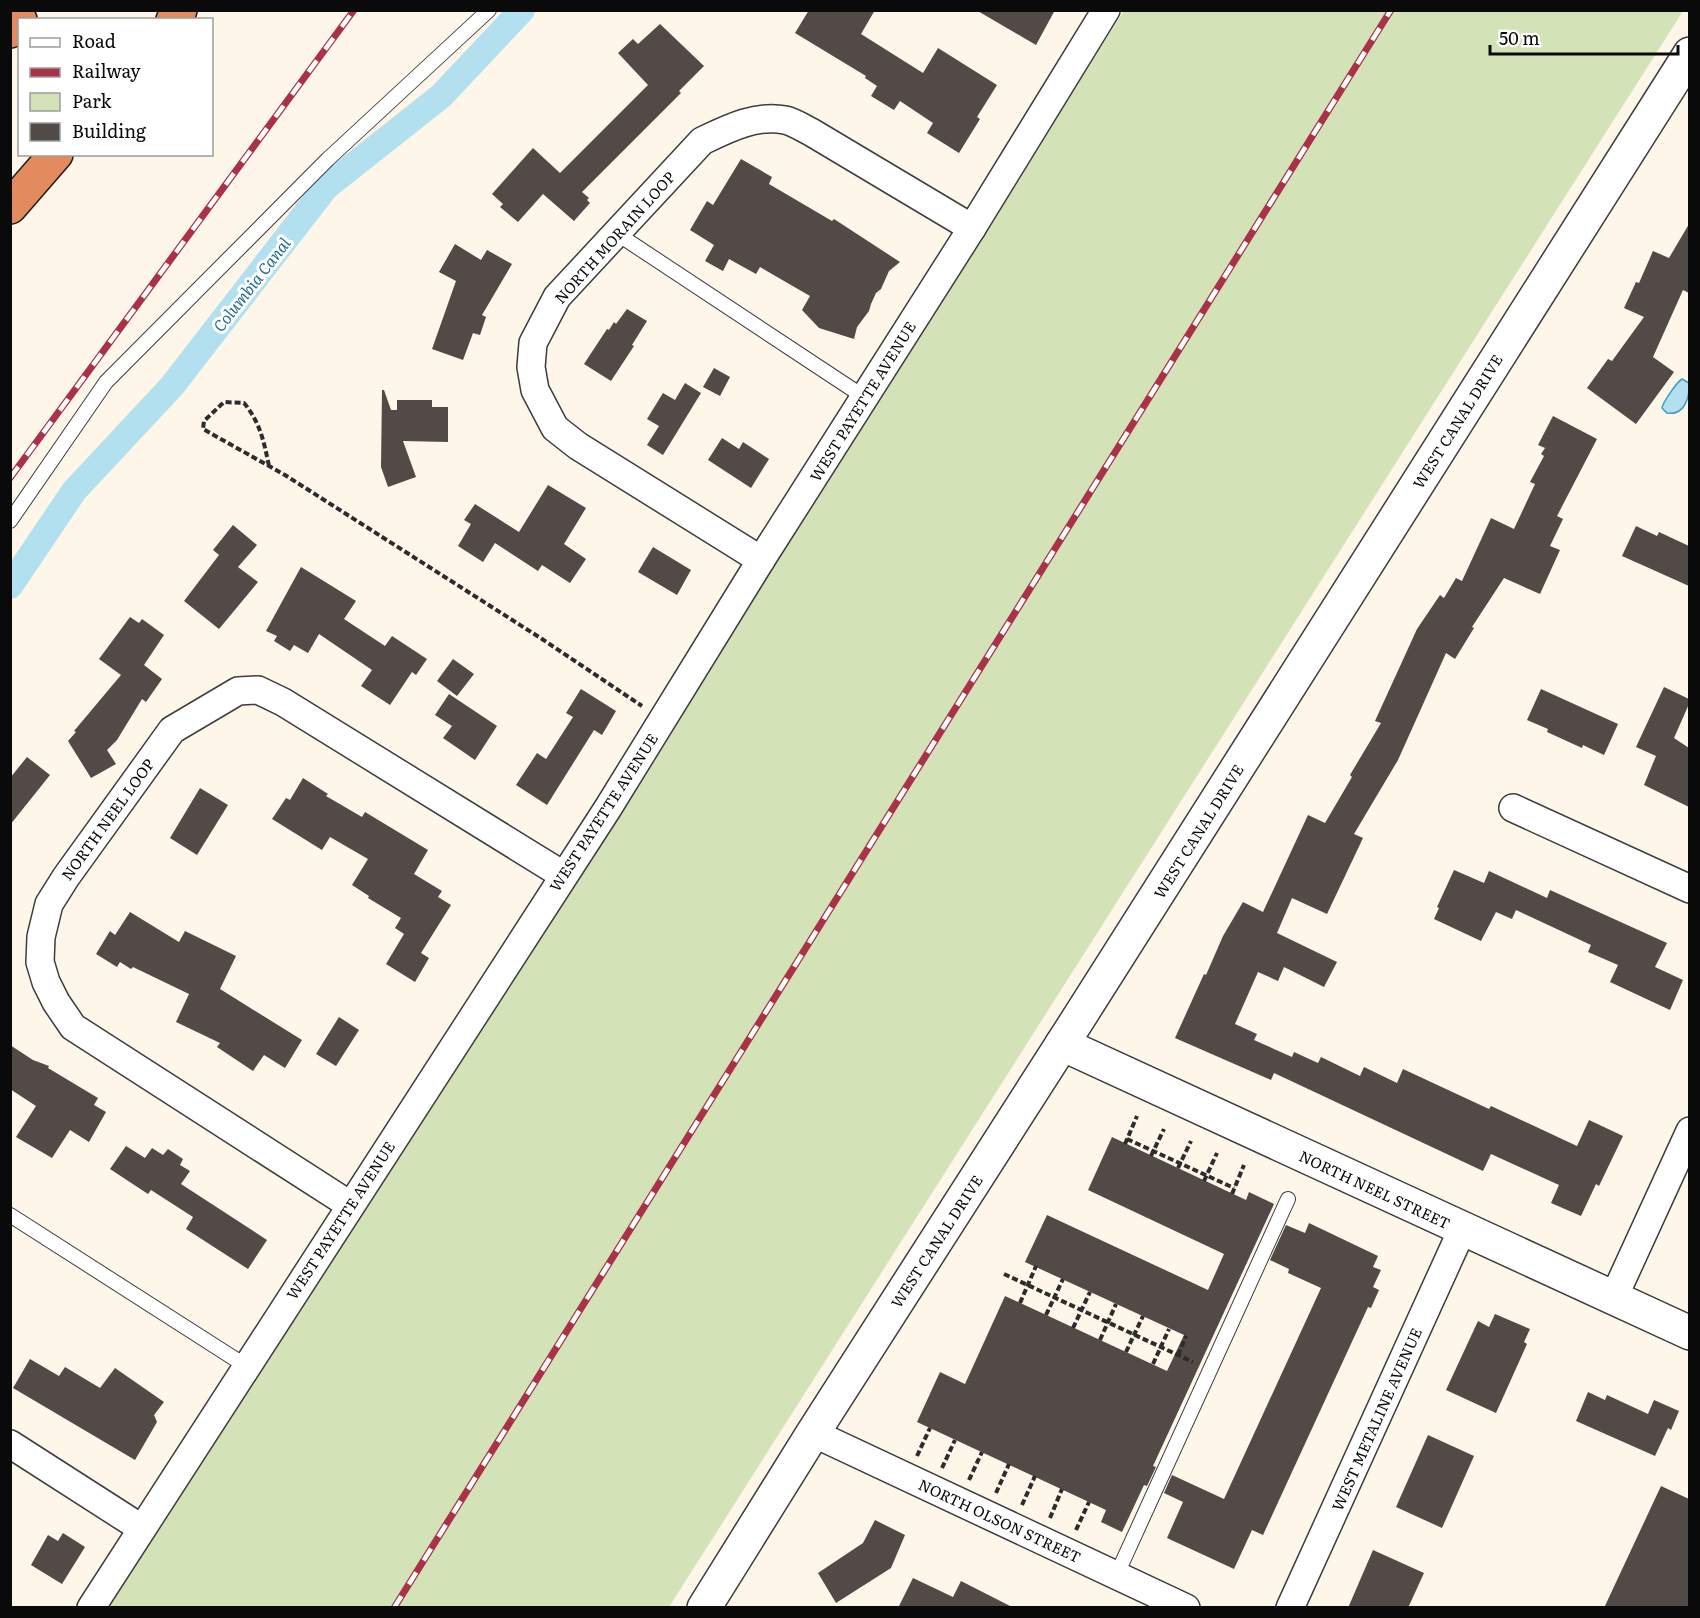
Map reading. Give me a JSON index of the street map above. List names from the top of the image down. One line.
{"streets":{"street":["NORTH MORAIN LOOP","WEST PAYETTE AVENUE","WEST CANAL DRIVE","NORTH NEEL LOOP","NORTH NEEL STREET","WEST METALINE AVENUE","NORTH OLSON STREET"]},"crossings":[["NORTH MORAIN LOOP","WEST PAYETTE AVENUE"],["WEST PAYETTE AVENUE","NORTH NEEL LOOP"],["WEST CANAL DRIVE","NORTH NEEL STREET"],["WEST CANAL DRIVE","NORTH OLSON STREET"],["NORTH NEEL STREET","WEST METALINE AVENUE"]],"water":["Columbia Canal"],"legend":["Road","Railway","Park","Building"],"scale_bar":"50 m"}
